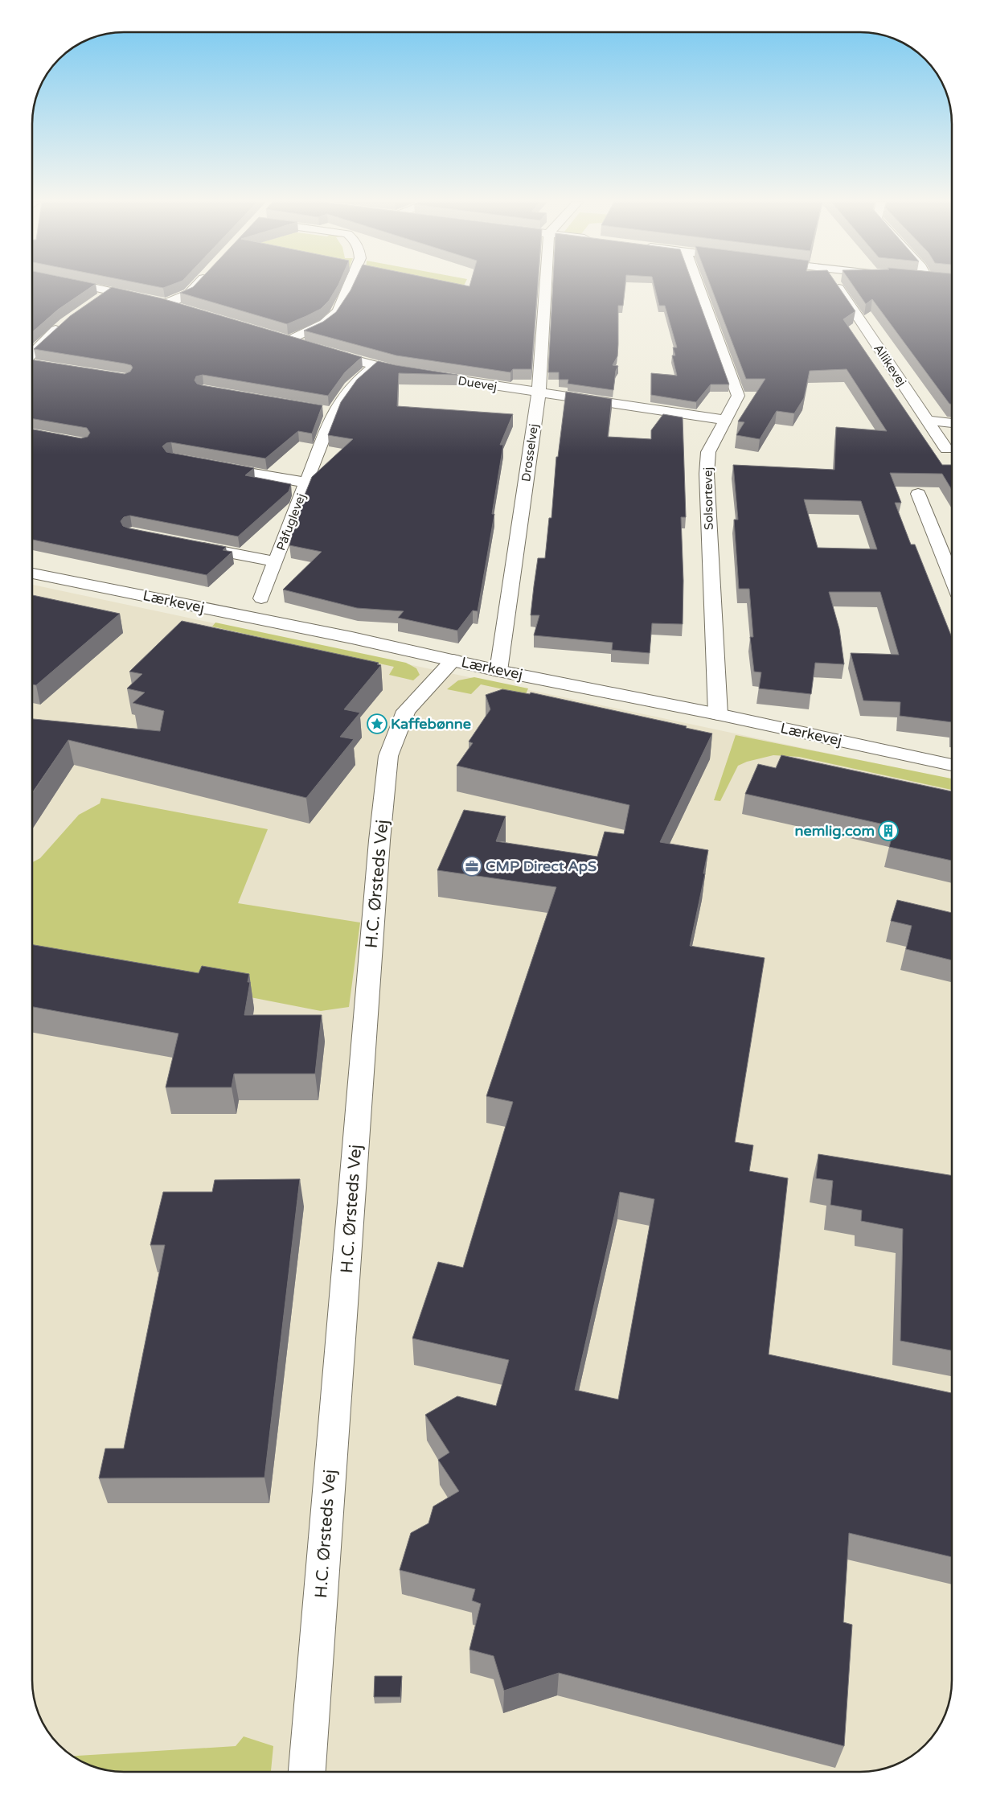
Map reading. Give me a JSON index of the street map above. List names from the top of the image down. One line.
{"streets":{"street":["Allikevej","Duevej","Drosselvej","Solsortevej","Påfuglevej","Lærkevej","H.C. Ørsteds Vej"]},"crossings":[["Duevej","Drosselvej"],["Duevej","Solsortevej"],["Duevej","Påfuglevej"],["Drosselvej","Lærkevej"],["Solsortevej","Lærkevej"],["Lærkevej","H.C. Ørsteds Vej"]],"places":{"place":["Kaffebønne"],"building":["nemlig.com"],"office":["CMP Direct ApS"]}}
